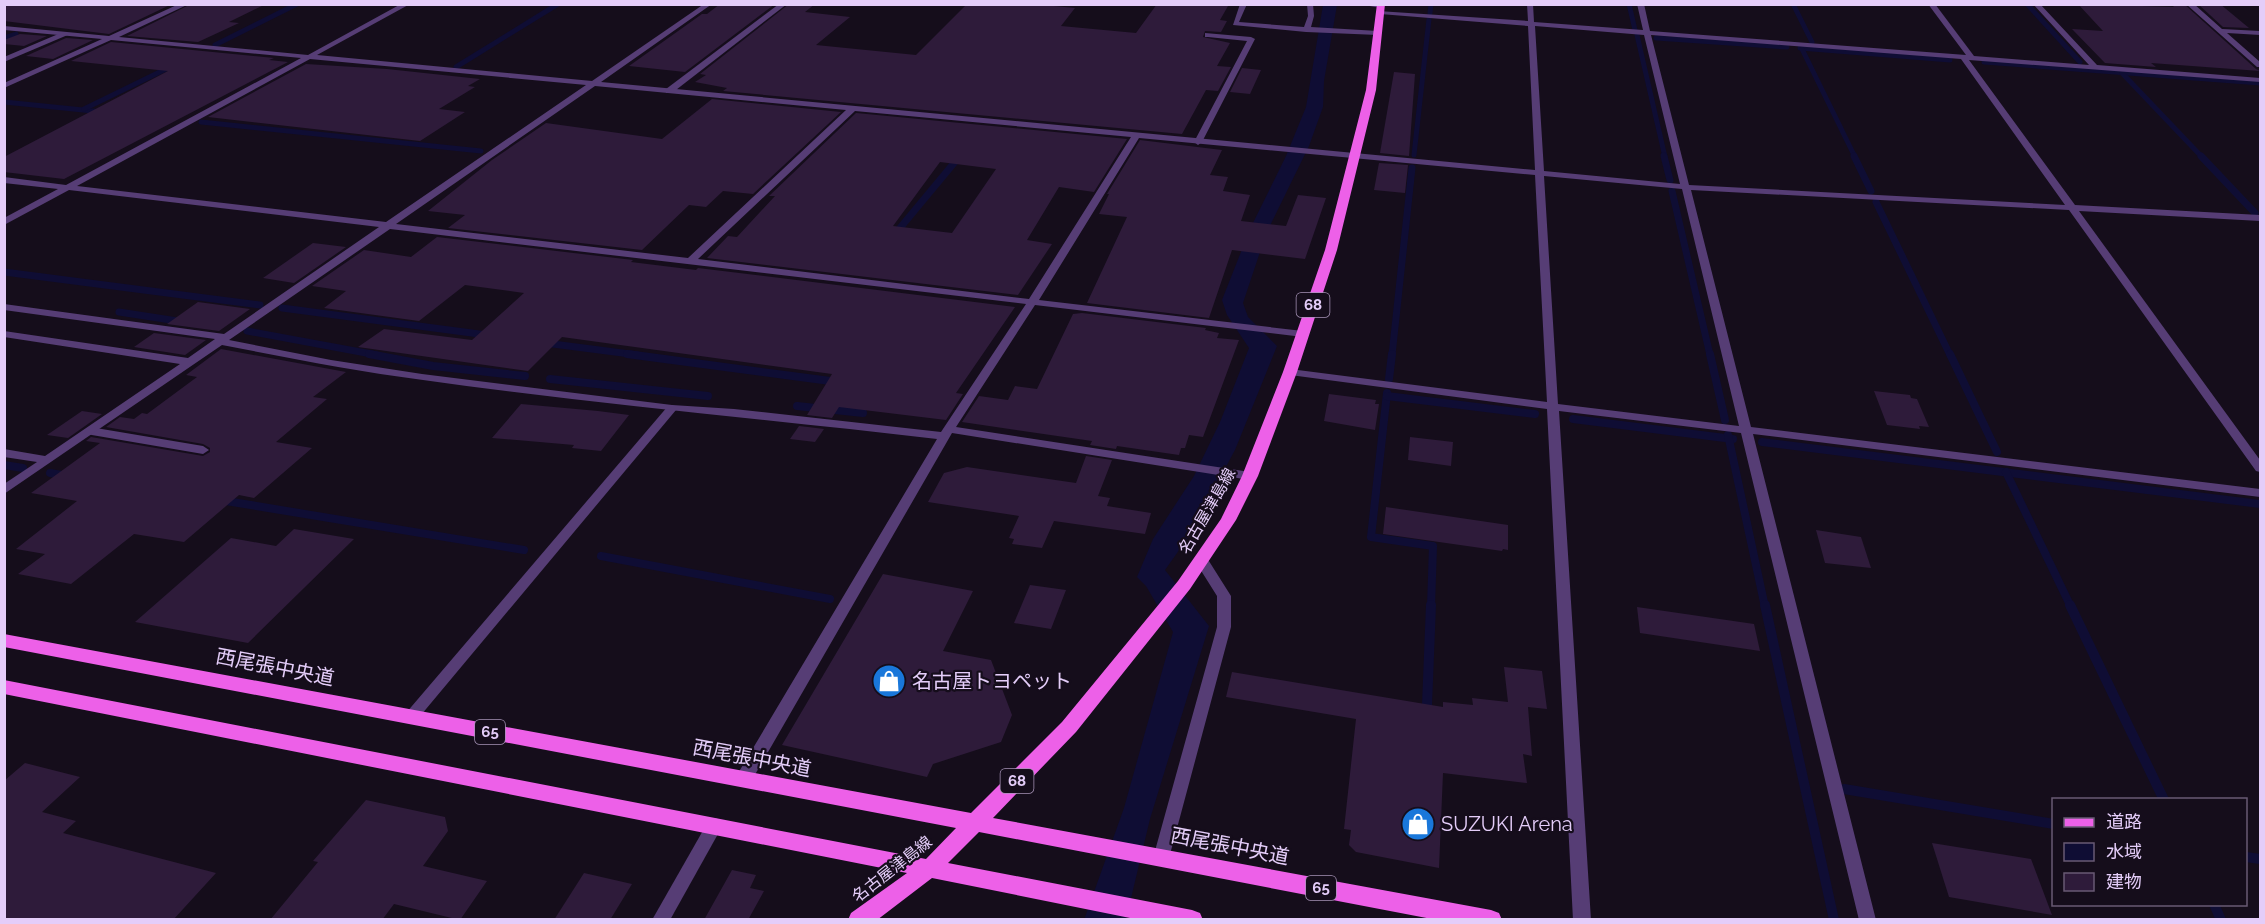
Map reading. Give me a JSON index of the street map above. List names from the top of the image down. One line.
{"streets":{"main road":["68","名古屋津島線","西尾張中央道","65"]},"crossings":[["名古屋津島線","西尾張中央道"]],"places":{"shop":["名古屋トヨペット","SUZUKI Arena"]},"legend":["道路","水域","建物"]}
